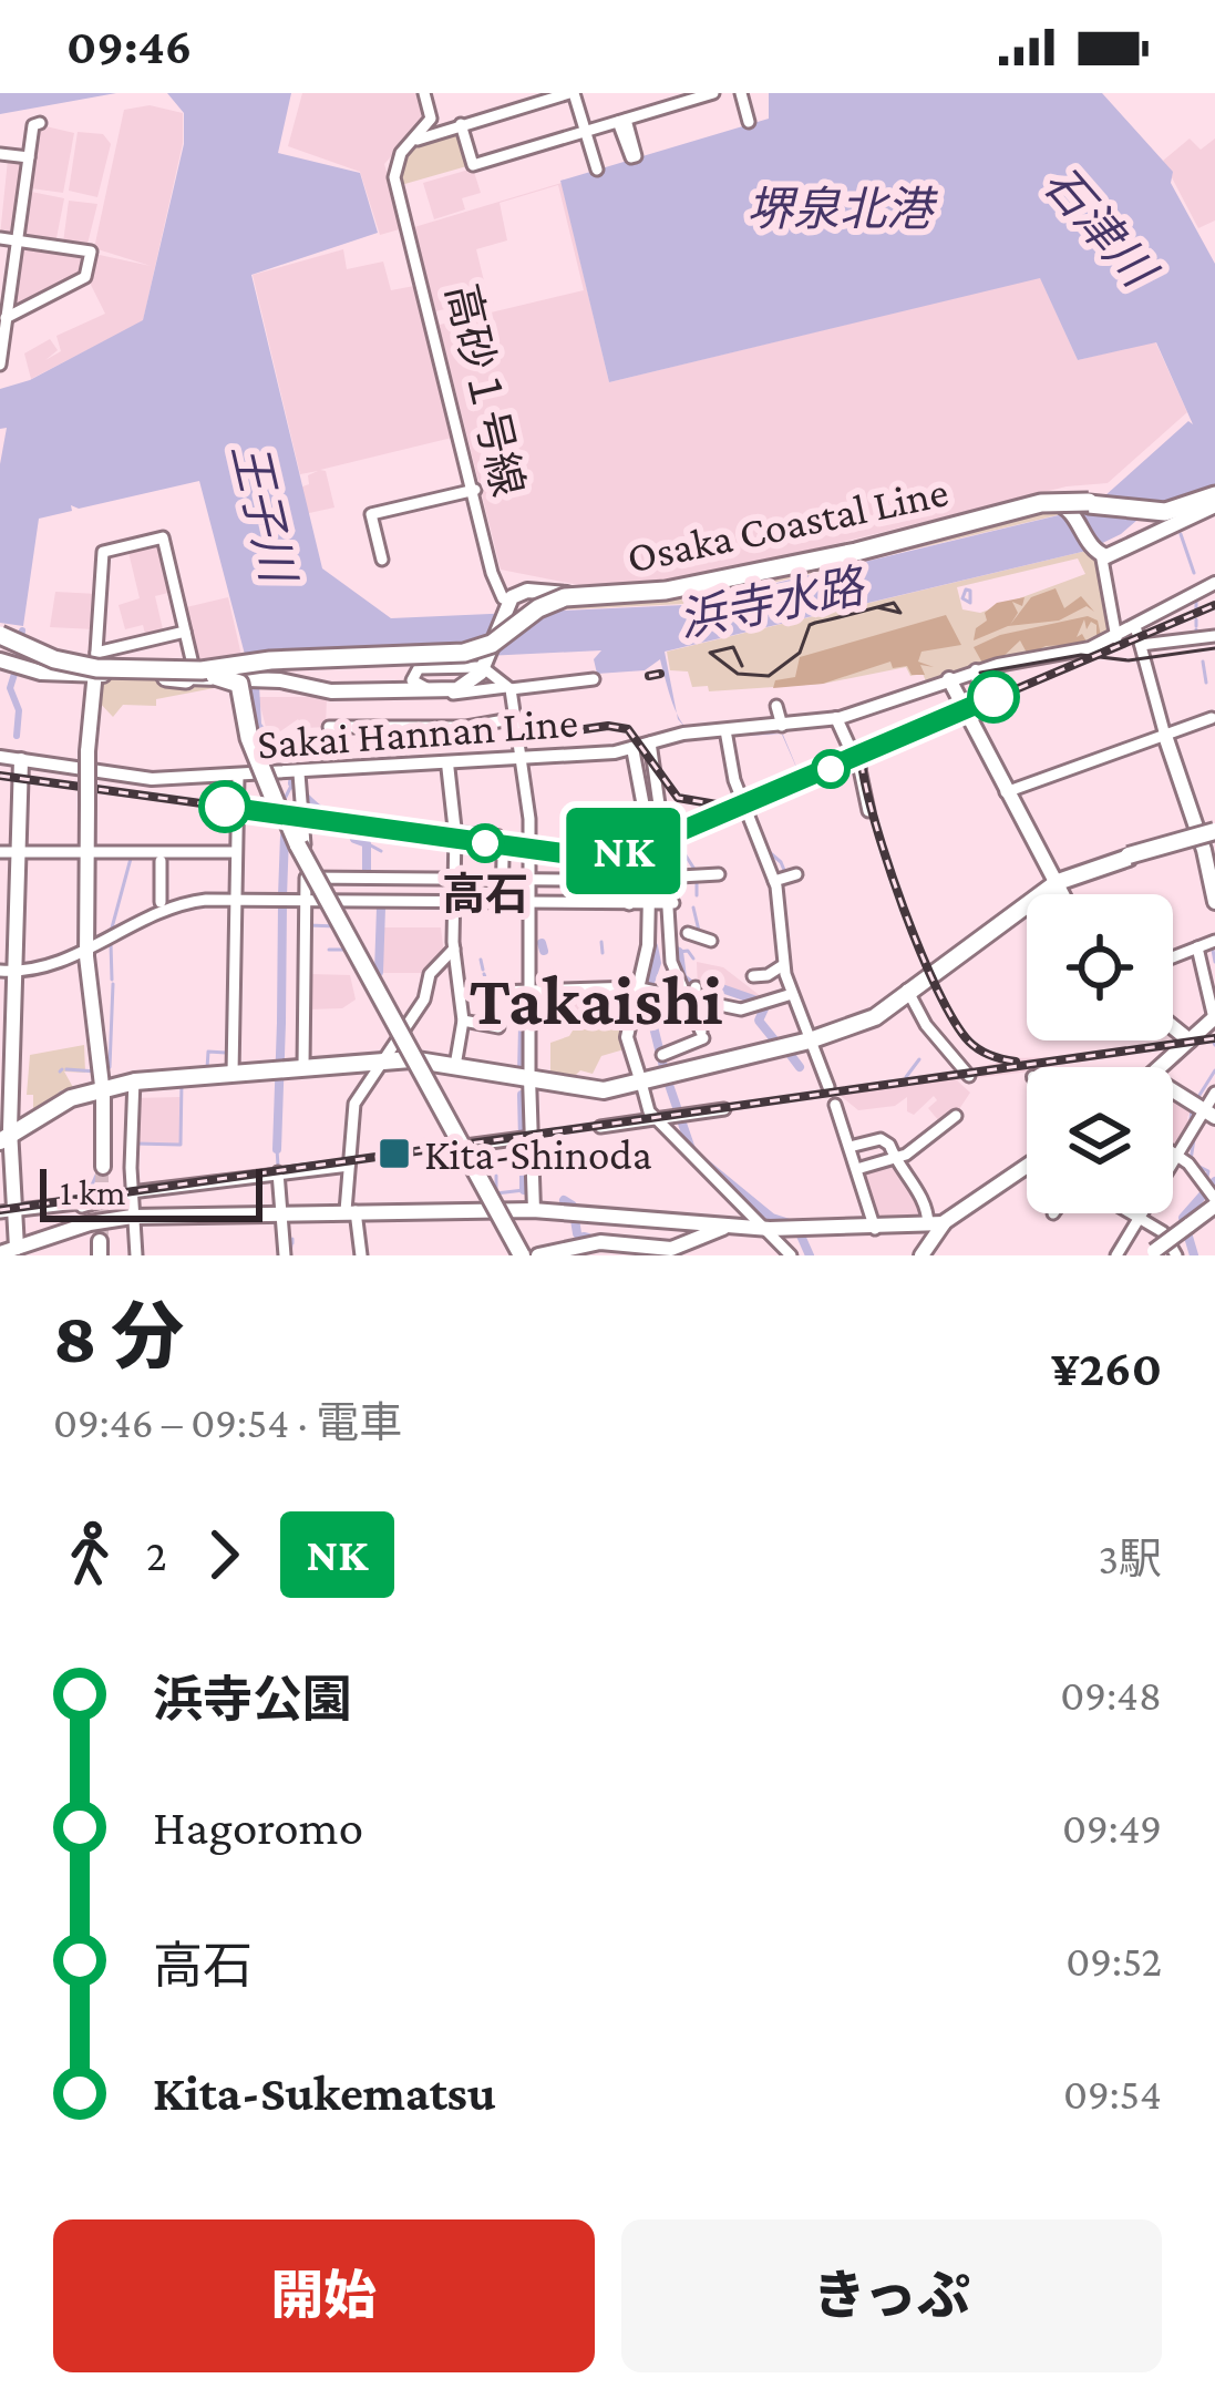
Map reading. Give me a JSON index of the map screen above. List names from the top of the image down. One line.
{"streets":{"main road":["Osaka Coastal Line","Sakai Hannan Line"],"street":["高砂１号線"]},"crossings":[["高砂１号線","Osaka Coastal Line"]],"districts":["Takaishi"],"water":["堺泉北港","石津川","王子川","浜寺水路"],"places":{"other":["高石"],"transit":["Kita-Shinoda"]},"scale_bar":"1 km","page":{"status":"09:46","on_map":"NK","scale":"1 km","heading":["8 分","09:46 – 09:54 · 電車","¥260"],"legs":["2","NK","3駅"],"list":[{"name":"浜寺公園","value":"09:48"},{"name":"Hagoromo","value":"09:49"},{"name":"高石","value":"09:52"},{"name":"Kita-Sukematsu","value":"09:54"}],"buttons":["開始","きっぷ"]}}
